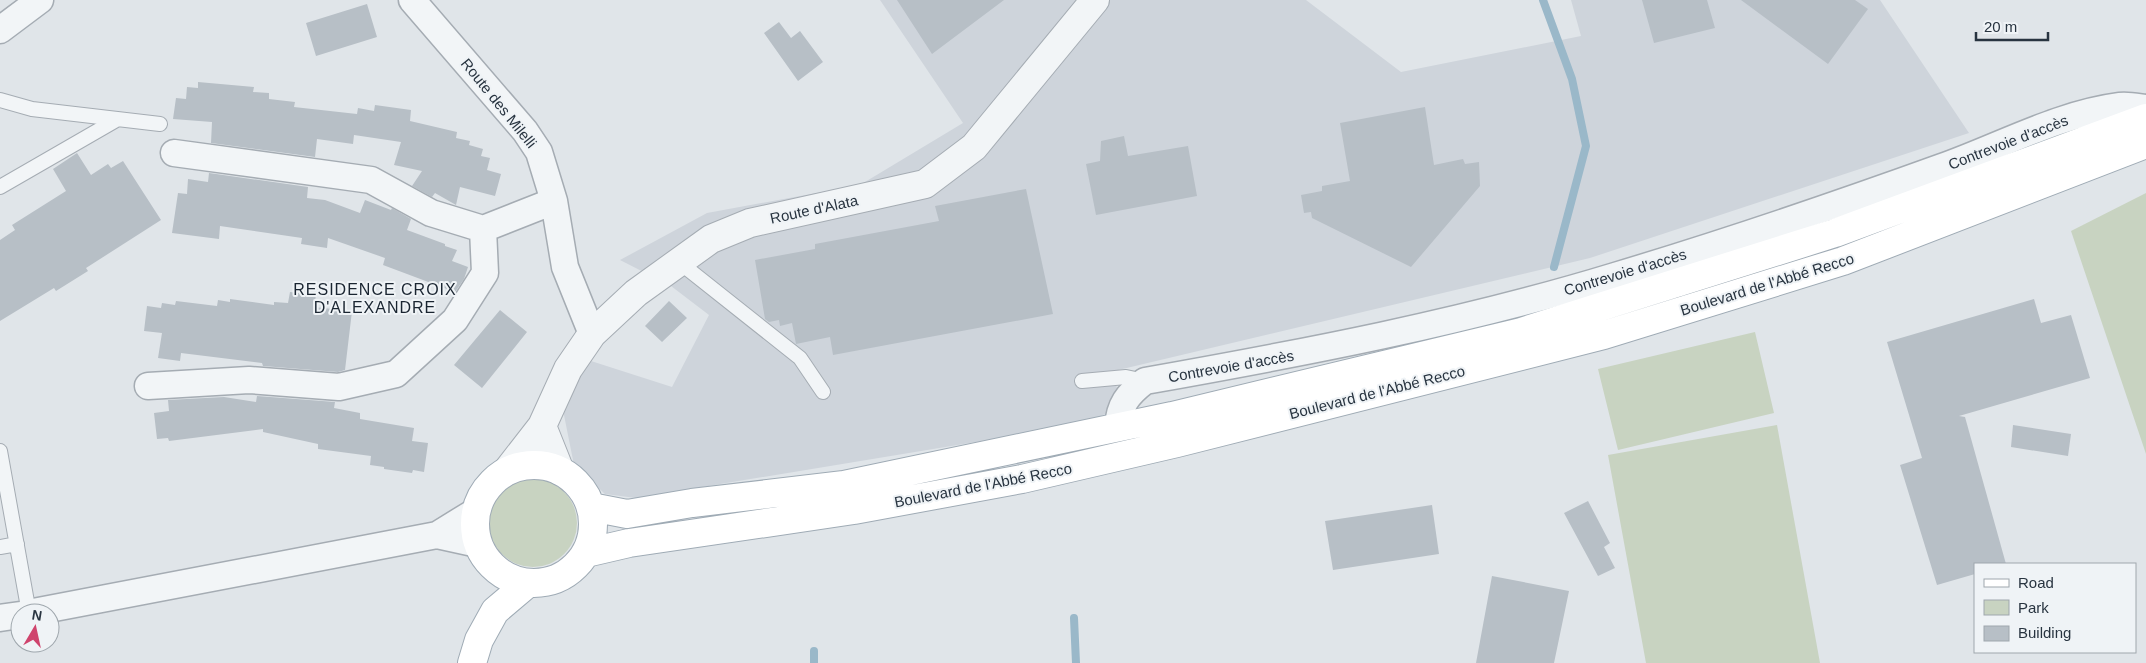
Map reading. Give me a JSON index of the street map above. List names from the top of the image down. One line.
{"streets":{"main road":["Boulevard de l'Abbé Recco"],"street":["Route des Milelli","Contrevoie d'accès","Route d'Alata"]},"crossings":[["Route des Milelli","Route d'Alata"],["Route d'Alata","Boulevard de l'Abbé Recco"]],"districts":["RESIDENCE CROIX D'ALEXANDRE"],"legend":["Road","Park","Building"],"scale_bar":"20 m","north":"top"}
